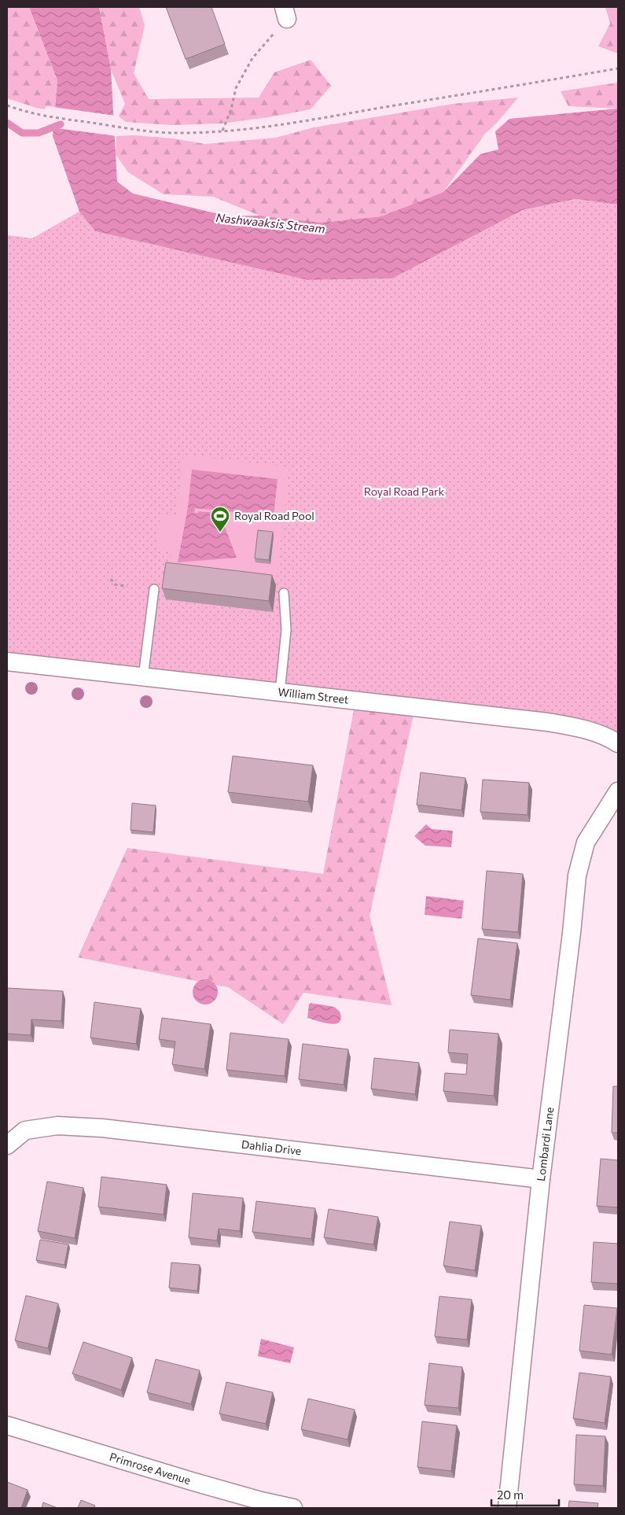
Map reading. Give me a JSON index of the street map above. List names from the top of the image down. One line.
{"streets":{"street":["William Street","Lombardi Lane","Dahlia Drive","Primrose Avenue"]},"crossings":[["Lombardi Lane","Dahlia Drive"]],"water":["Nashwaaksis Stream"],"parks":["Royal Road Park"],"places":{"sports":["Royal Road Pool"]},"scale_bar":"20 m"}
